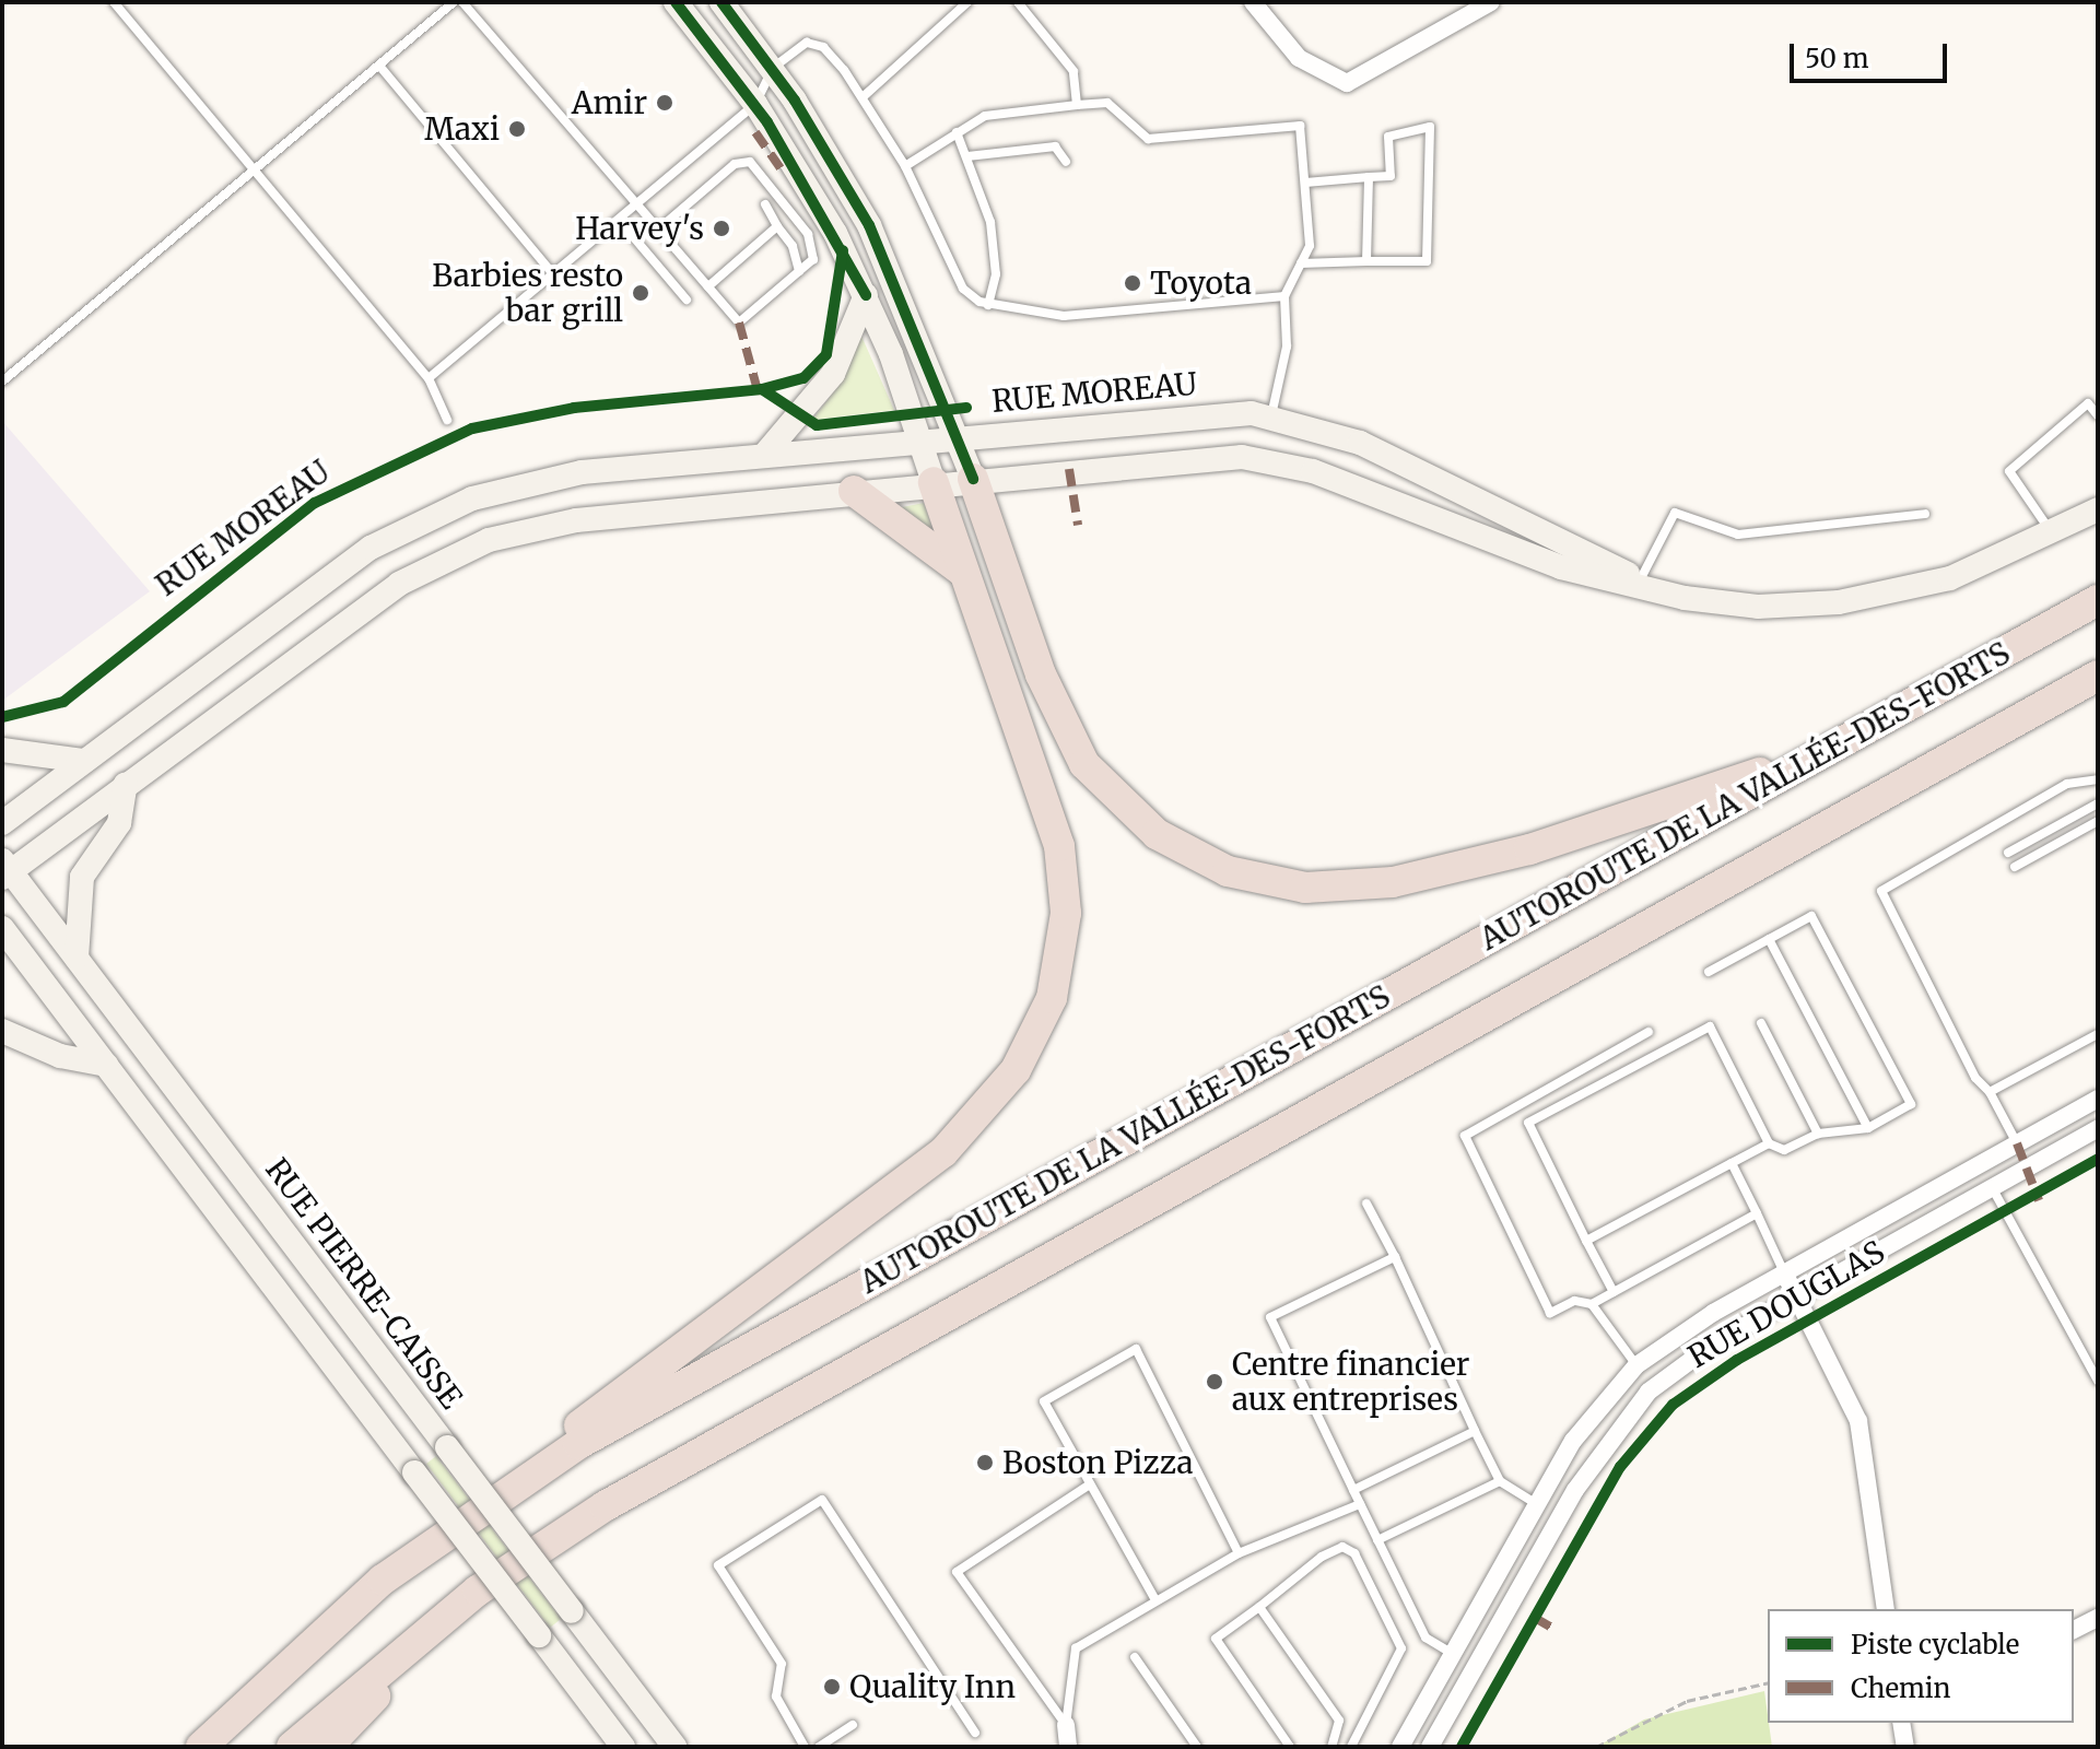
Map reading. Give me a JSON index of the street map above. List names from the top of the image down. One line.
{"streets":{"highway":["AUTOROUTE DE LA VALLÉE-DES-FORTS"],"main road":["RUE MOREAU","RUE PIERRE-CAISSE"],"street":["RUE DOUGLAS"]},"crossings":[["RUE MOREAU","RUE PIERRE-CAISSE"]],"places":["Amir","Maxi","Harvey's","Toyota","Barbies resto bar grill","Centre financier aux entreprises","Boston Pizza","Quality Inn"],"legend":["Piste cyclable","Chemin"],"scale_bar":"50 m"}
